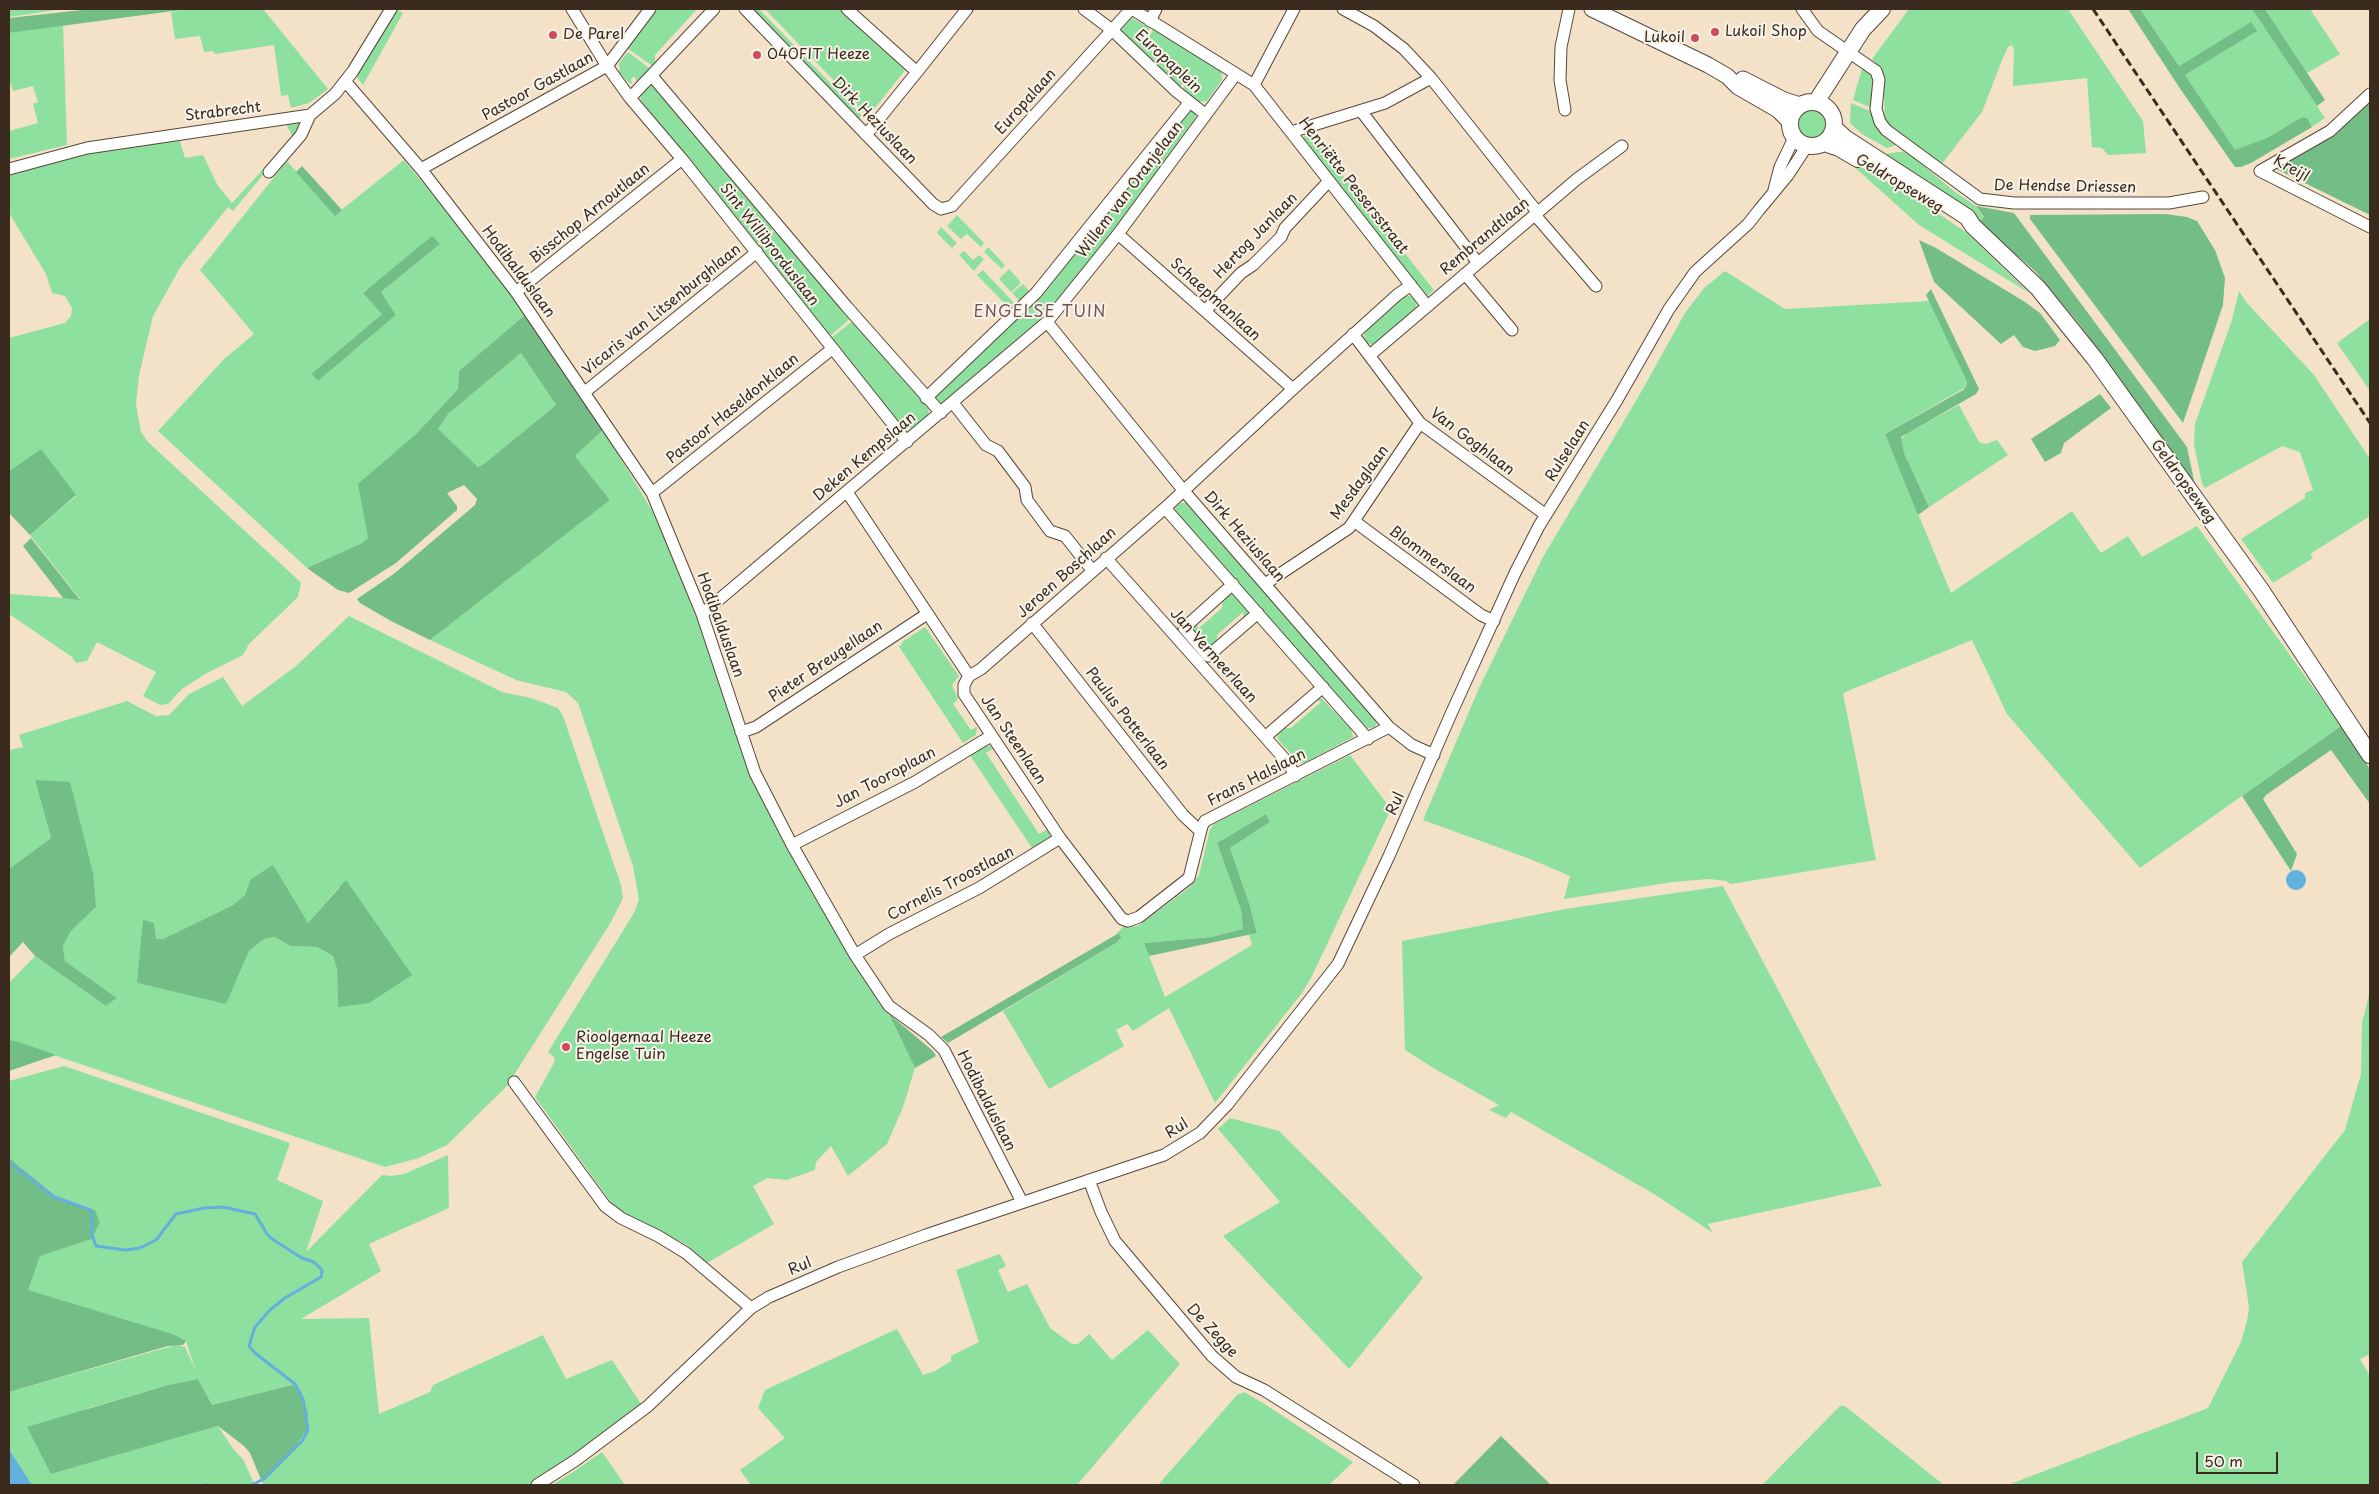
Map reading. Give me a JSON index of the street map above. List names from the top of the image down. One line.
{"streets":{"main road":["Geldropseweg"],"street":["Europaplein","Pastoor Gastlaan","Europalaan","Strabrecht","Dirk Heziuslaan","Kreijl","Henriëtte Pessersstraat","De Hendse Driessen","Willem van Oranjelaan","Bisschop Arnoutlaan","Hertog Janlaan","Rembrandtlaan","Sint Willibrorduslaan","Hodibalduslaan","Schaepmanlaan","Vicaris van Litsenburghlaan","Pastoor Haseldonklaan","Van Goghlaan","Rulselaan","Deken Kempslaan","Mesdaglaan","Blommerslaan","Jeroen Boschlaan","Jan Vermeerlaan","Pieter Breugellaan","Paulus Potterlaan","Jan Steenlaan","Jan Tooroplaan","Frans Halslaan","Rul","Cornelis Troostlaan","De Zegge"]},"crossings":[["Europaplein","Europalaan"],["Europaplein","Henriëtte Pessersstraat"],["Europaplein","Willem van Oranjelaan"],["Pastoor Gastlaan","Sint Willibrorduslaan"],["Pastoor Gastlaan","Hodibalduslaan"],["Europalaan","Dirk Heziuslaan"],["Strabrecht","Hodibalduslaan"],["Dirk Heziuslaan","Willem van Oranjelaan"],["Dirk Heziuslaan","Rulselaan"],["Dirk Heziuslaan","Deken Kempslaan"],["Dirk Heziuslaan","Mesdaglaan"],["Dirk Heziuslaan","Jeroen Boschlaan"],["Dirk Heziuslaan","Frans Halslaan"],["Dirk Heziuslaan","Rul"],["Geldropseweg","Rulselaan"],["Henriëtte Pessersstraat","Hertog Janlaan"],["Henriëtte Pessersstraat","Rembrandtlaan"],["Willem van Oranjelaan","Schaepmanlaan"],["Willem van Oranjelaan","Deken Kempslaan"],["Bisschop Arnoutlaan","Sint Willibrorduslaan"],["Bisschop Arnoutlaan","Hodibalduslaan"],["Hertog Janlaan","Schaepmanlaan"],["Rembrandtlaan","Van Goghlaan"],["Sint Willibrorduslaan","Vicaris van Litsenburghlaan"],["Sint Willibrorduslaan","Pastoor Haseldonklaan"],["Sint Willibrorduslaan","Deken Kempslaan"],["Hodibalduslaan","Vicaris van Litsenburghlaan"],["Hodibalduslaan","Pastoor Haseldonklaan"],["Hodibalduslaan","Deken Kempslaan"],["Hodibalduslaan","Pieter Breugellaan"],["Hodibalduslaan","Jan Tooroplaan"],["Hodibalduslaan","Rul"],["Hodibalduslaan","Cornelis Troostlaan"],["Van Goghlaan","Rulselaan"],["Van Goghlaan","Mesdaglaan"],["Rulselaan","Blommerslaan"],["Rulselaan","Rul"],["Mesdaglaan","Blommerslaan"],["Jeroen Boschlaan","Jan Vermeerlaan"],["Jeroen Boschlaan","Paulus Potterlaan"],["Jeroen Boschlaan","Jan Steenlaan"],["Jan Vermeerlaan","Frans Halslaan"],["Paulus Potterlaan","Jan Steenlaan"],["Paulus Potterlaan","Frans Halslaan"],["Jan Steenlaan","Jan Tooroplaan"],["Jan Steenlaan","Frans Halslaan"],["Jan Steenlaan","Cornelis Troostlaan"],["Rul","De Zegge"]],"districts":["ENGELSE TUIN"],"places":["Lukoil Shop","De Parel","Lukoil","040FIT Heeze","Rioolgemaal Heeze Engelse Tuin"],"scale_bar":"50 m"}
